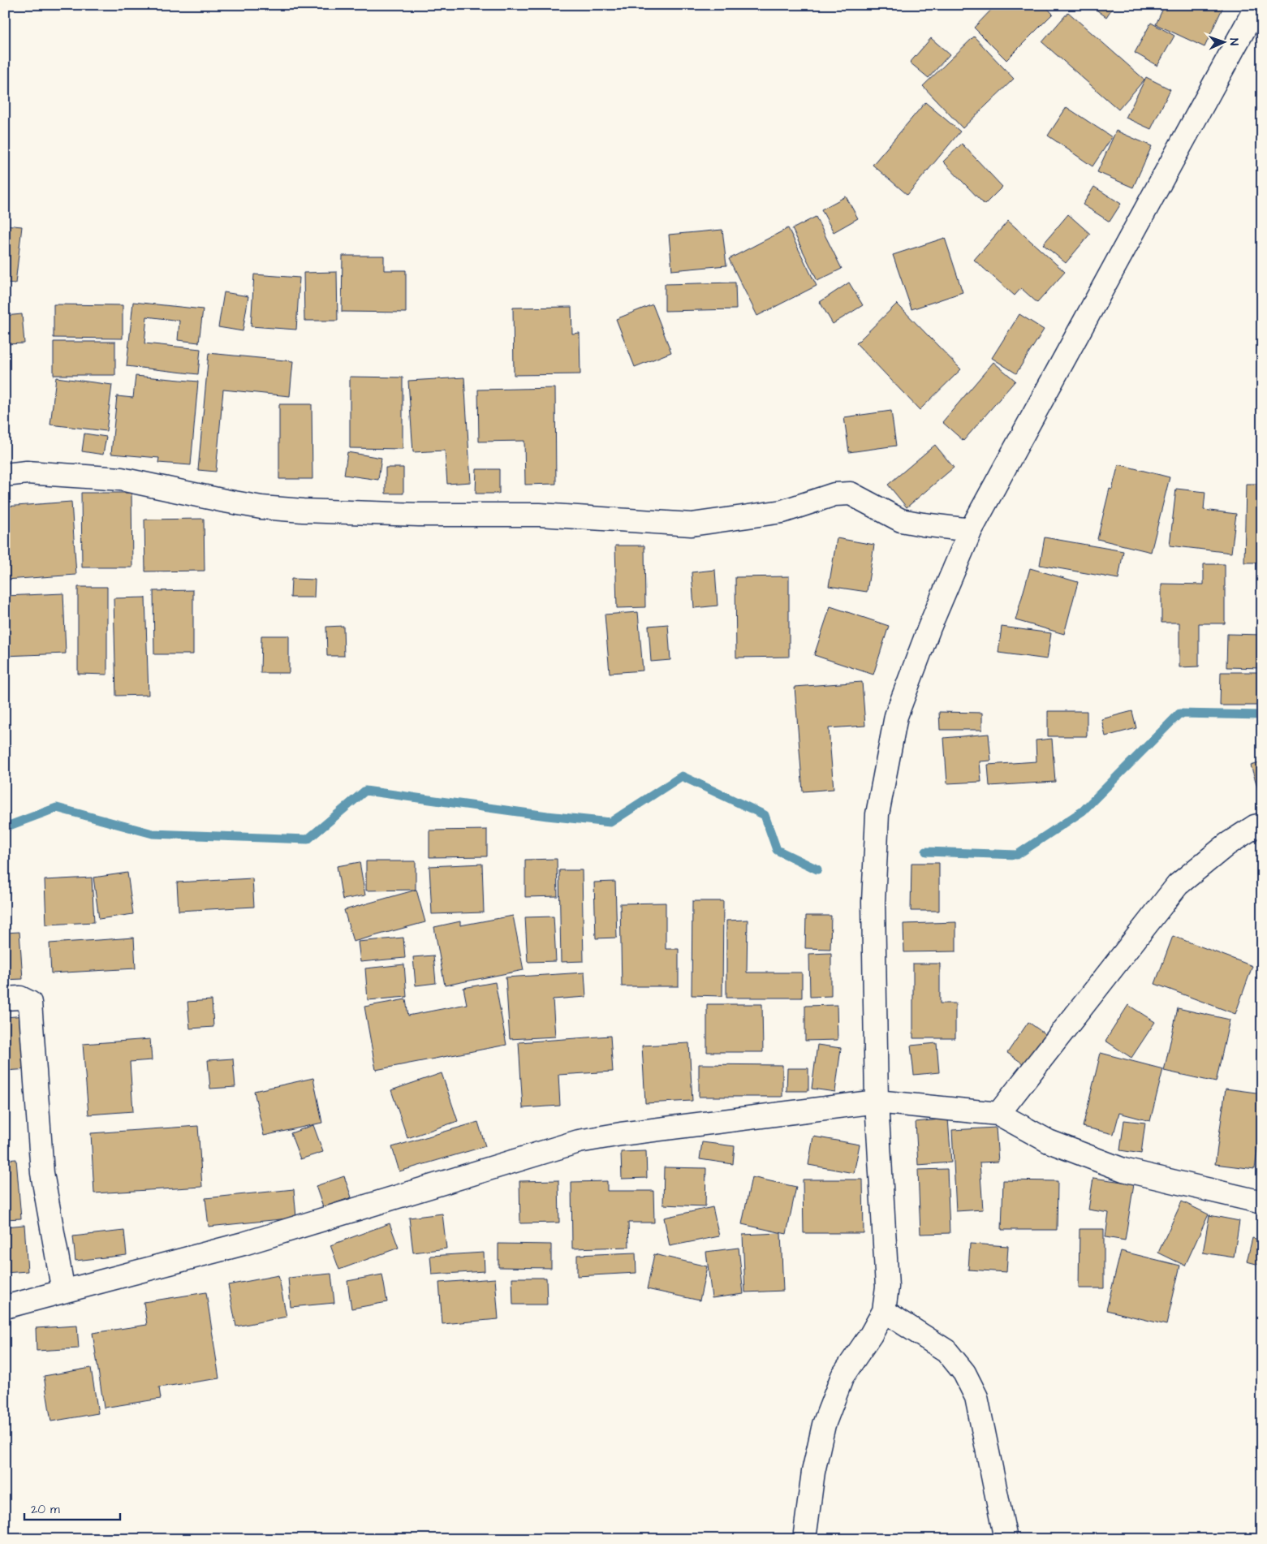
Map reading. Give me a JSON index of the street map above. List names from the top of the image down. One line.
{"scale_bar":"20 m","north":"right"}
